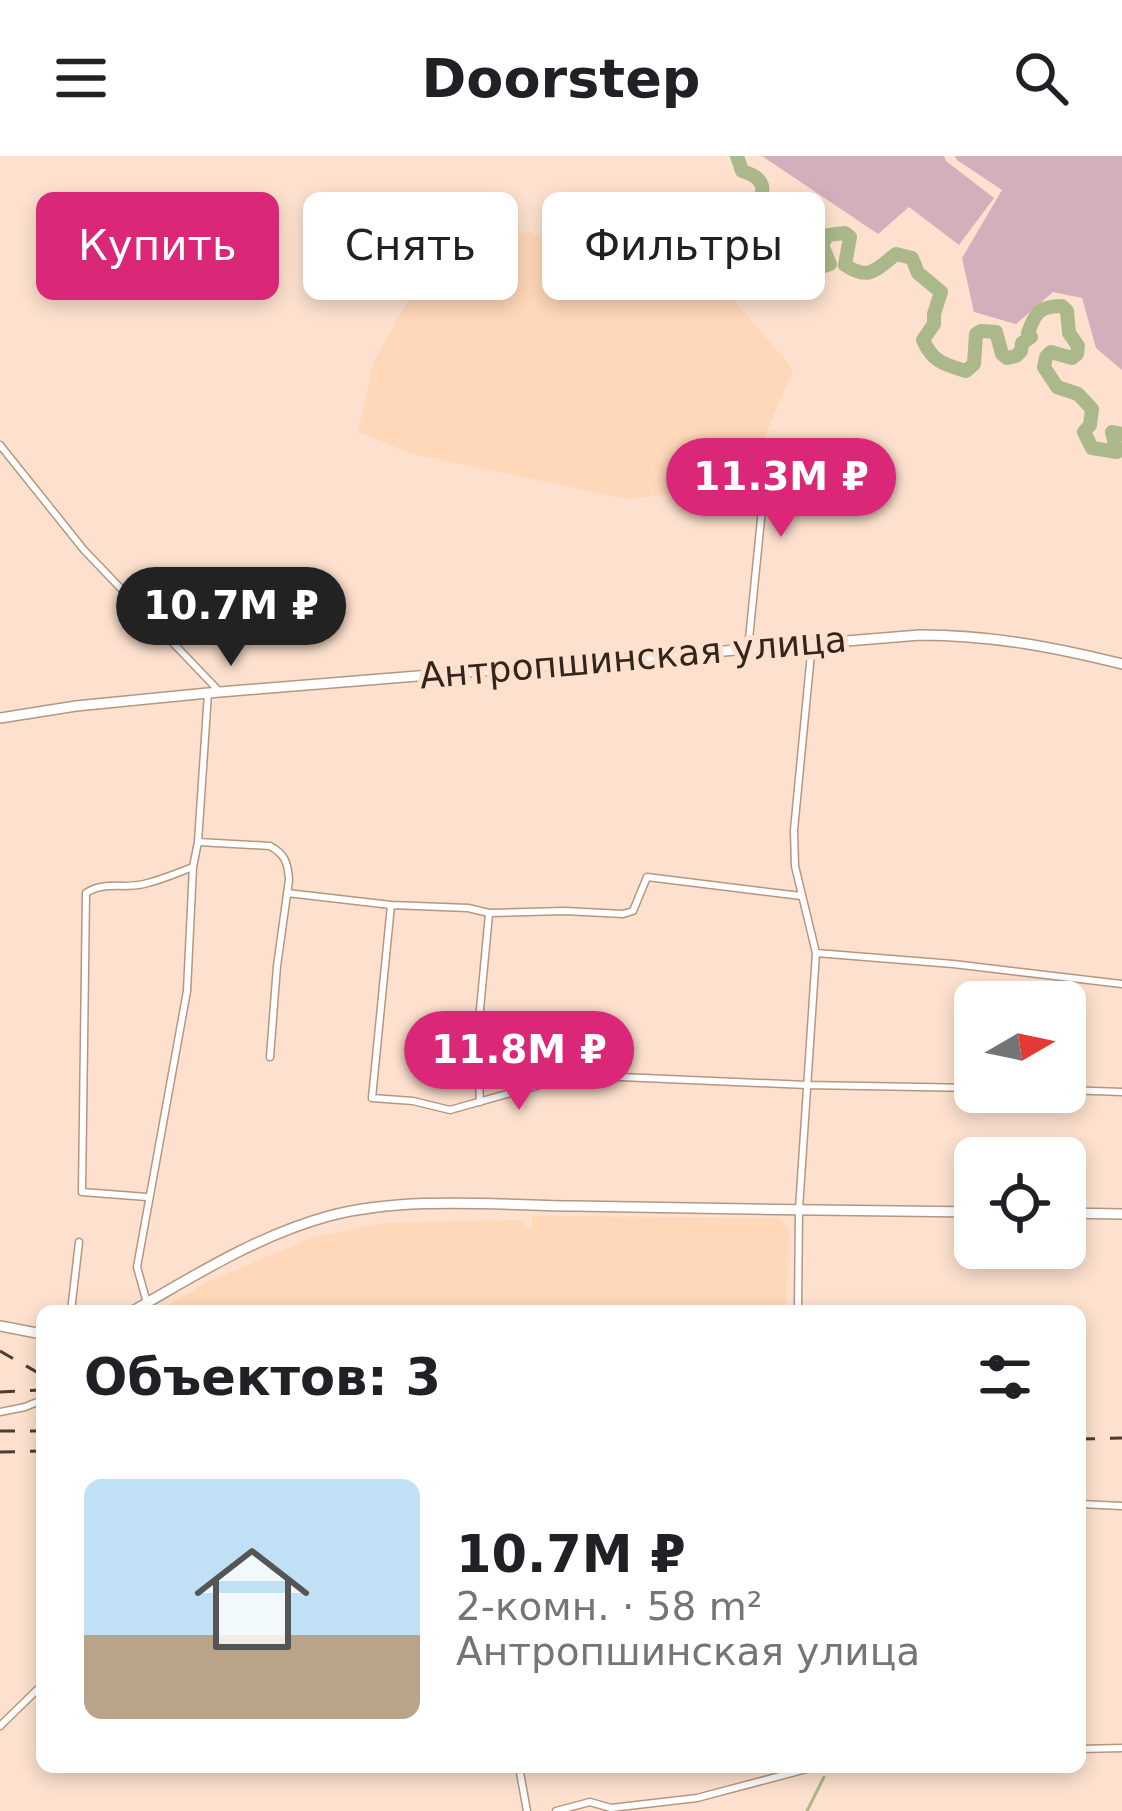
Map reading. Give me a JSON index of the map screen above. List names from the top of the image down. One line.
{"streets":{"street":["Антропшинская улица"]},"north":"right","page":{"header":"Doorstep","chip":["Купить","Снять","Фильтры"],"price":["11.3M ₽","10.7M ₽","11.8M ₽"],"heading":"Объектов: 3","list":[{"name":"10.7M ₽","note":"2-комн. · 58 m² · Антропшинская улица"}]}}
